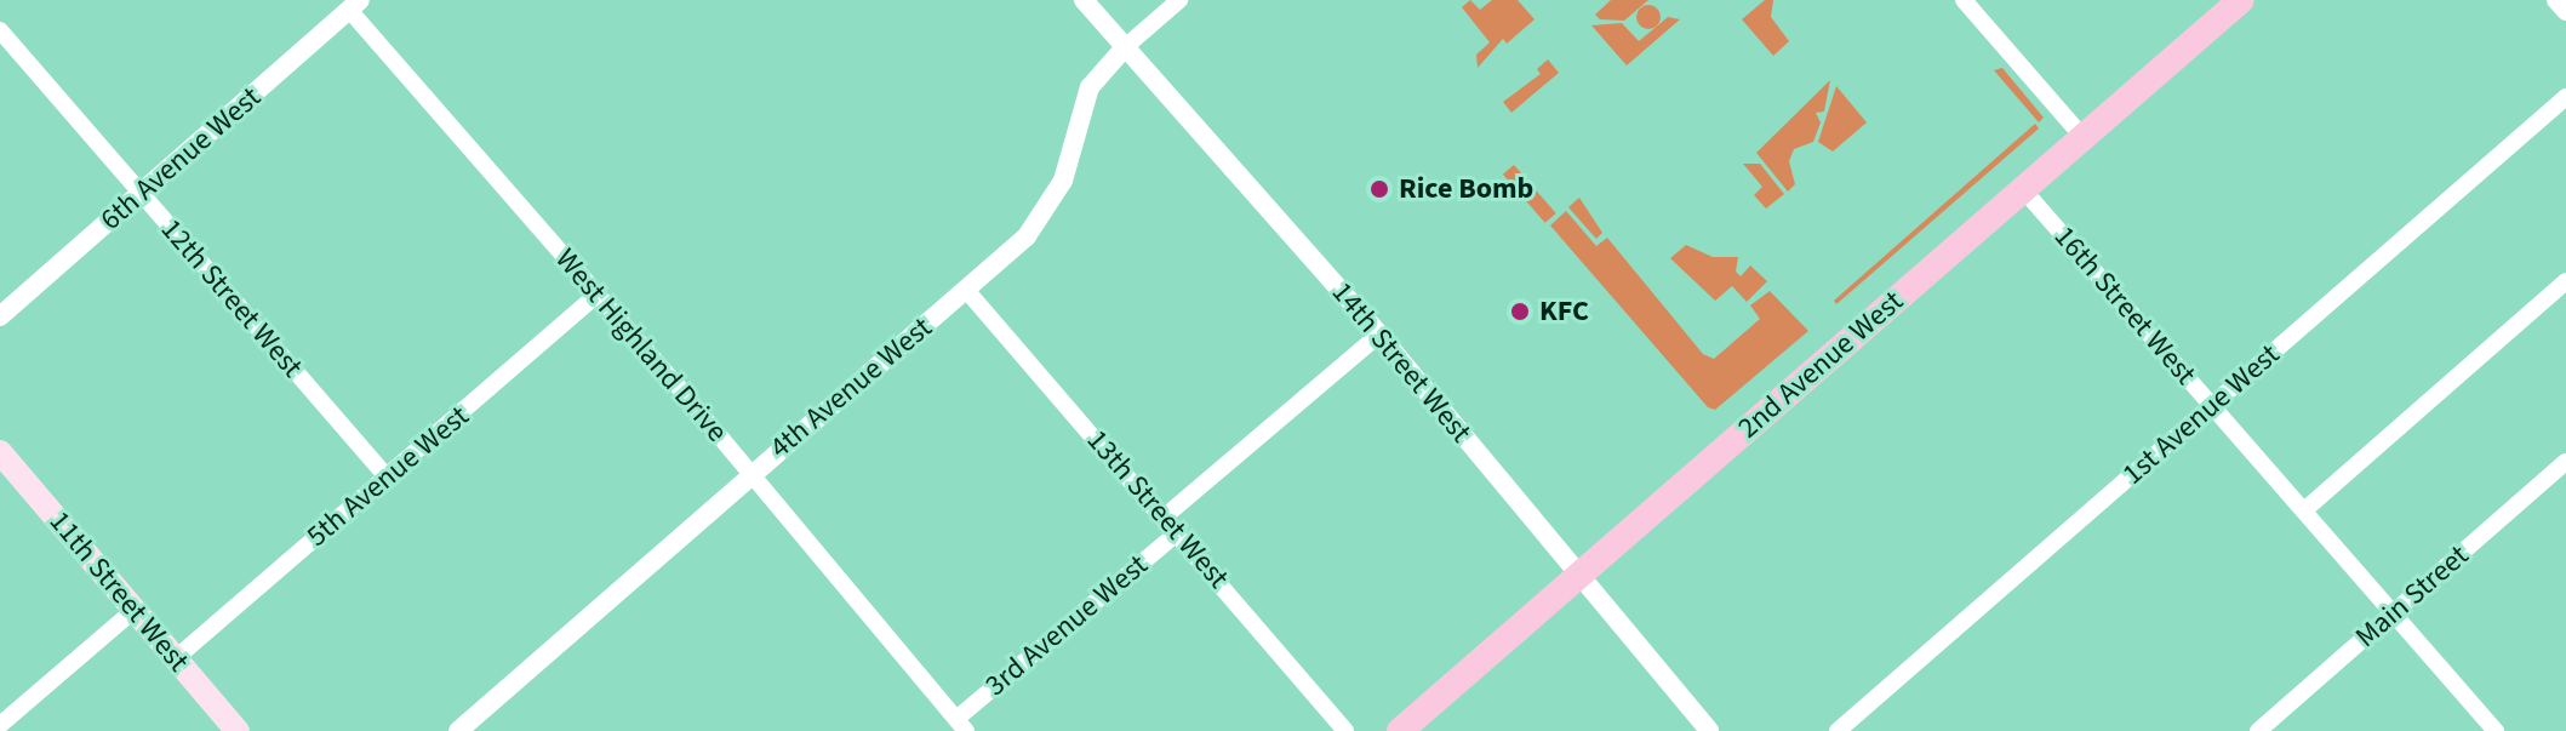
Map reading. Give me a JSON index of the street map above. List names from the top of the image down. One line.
{"streets":{"main road":["2nd Avenue West","11th Street West"],"street":["6th Avenue West","12th Street West","16th Street West","West Highland Drive","14th Street West","4th Avenue West","1st Avenue West","5th Avenue West","13th Street West","Main Street","3rd Avenue West"]},"crossings":[["6th Avenue West","12th Street West"],["6th Avenue West","West Highland Drive"],["12th Street West","5th Avenue West"],["16th Street West","2nd Avenue West"],["16th Street West","1st Avenue West"],["16th Street West","Main Street"],["West Highland Drive","4th Avenue West"],["West Highland Drive","5th Avenue West"],["West Highland Drive","3rd Avenue West"],["14th Street West","2nd Avenue West"],["14th Street West","4th Avenue West"],["4th Avenue West","13th Street West"],["5th Avenue West","11th Street West"],["13th Street West","3rd Avenue West"]],"places":["Rice Bomb","KFC"]}
